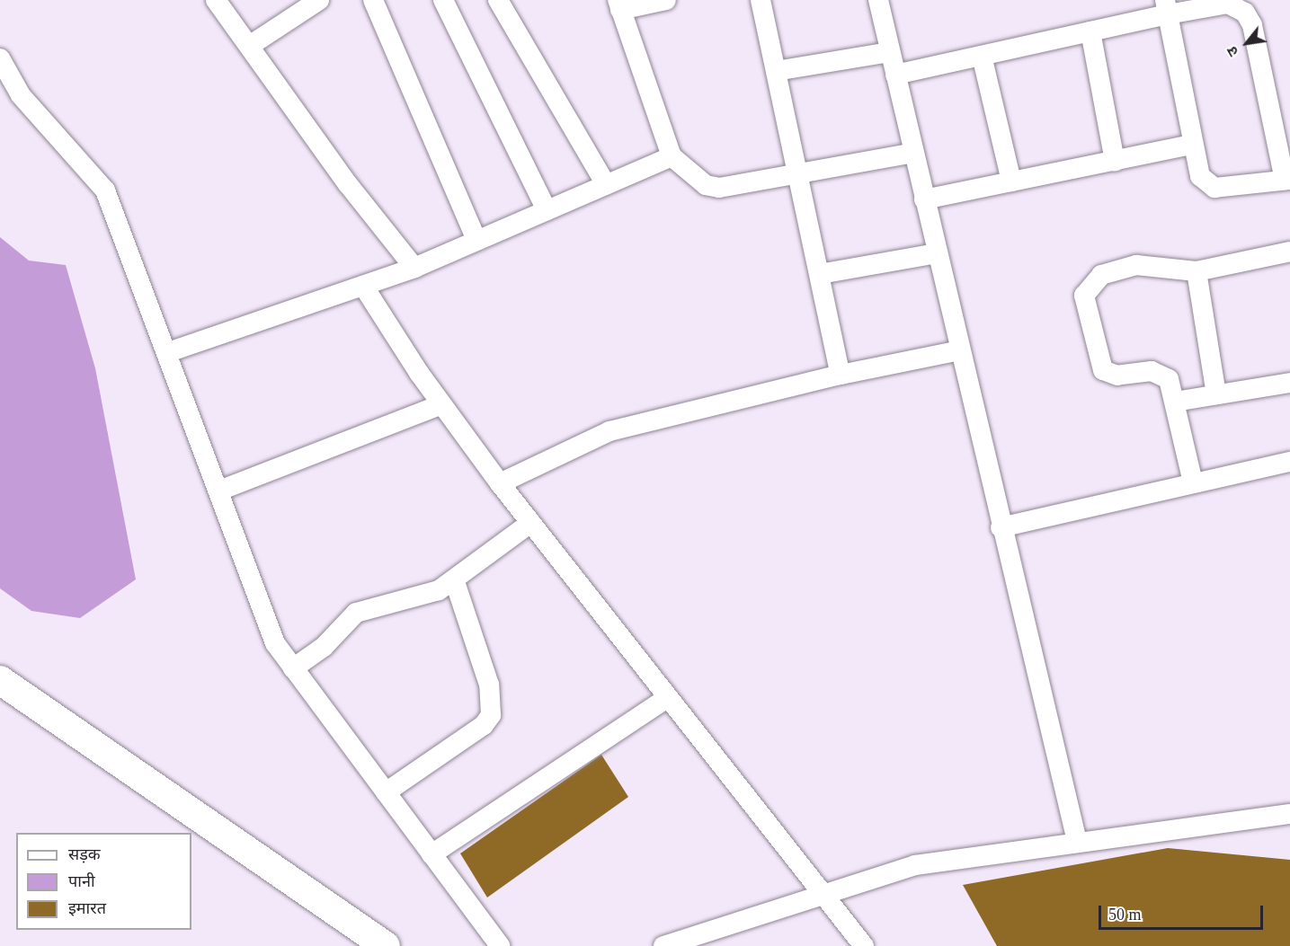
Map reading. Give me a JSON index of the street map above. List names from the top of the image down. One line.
{"legend":["सड़क","पानी","इमारत"],"scale_bar":"50 m","north":"bottom left"}
